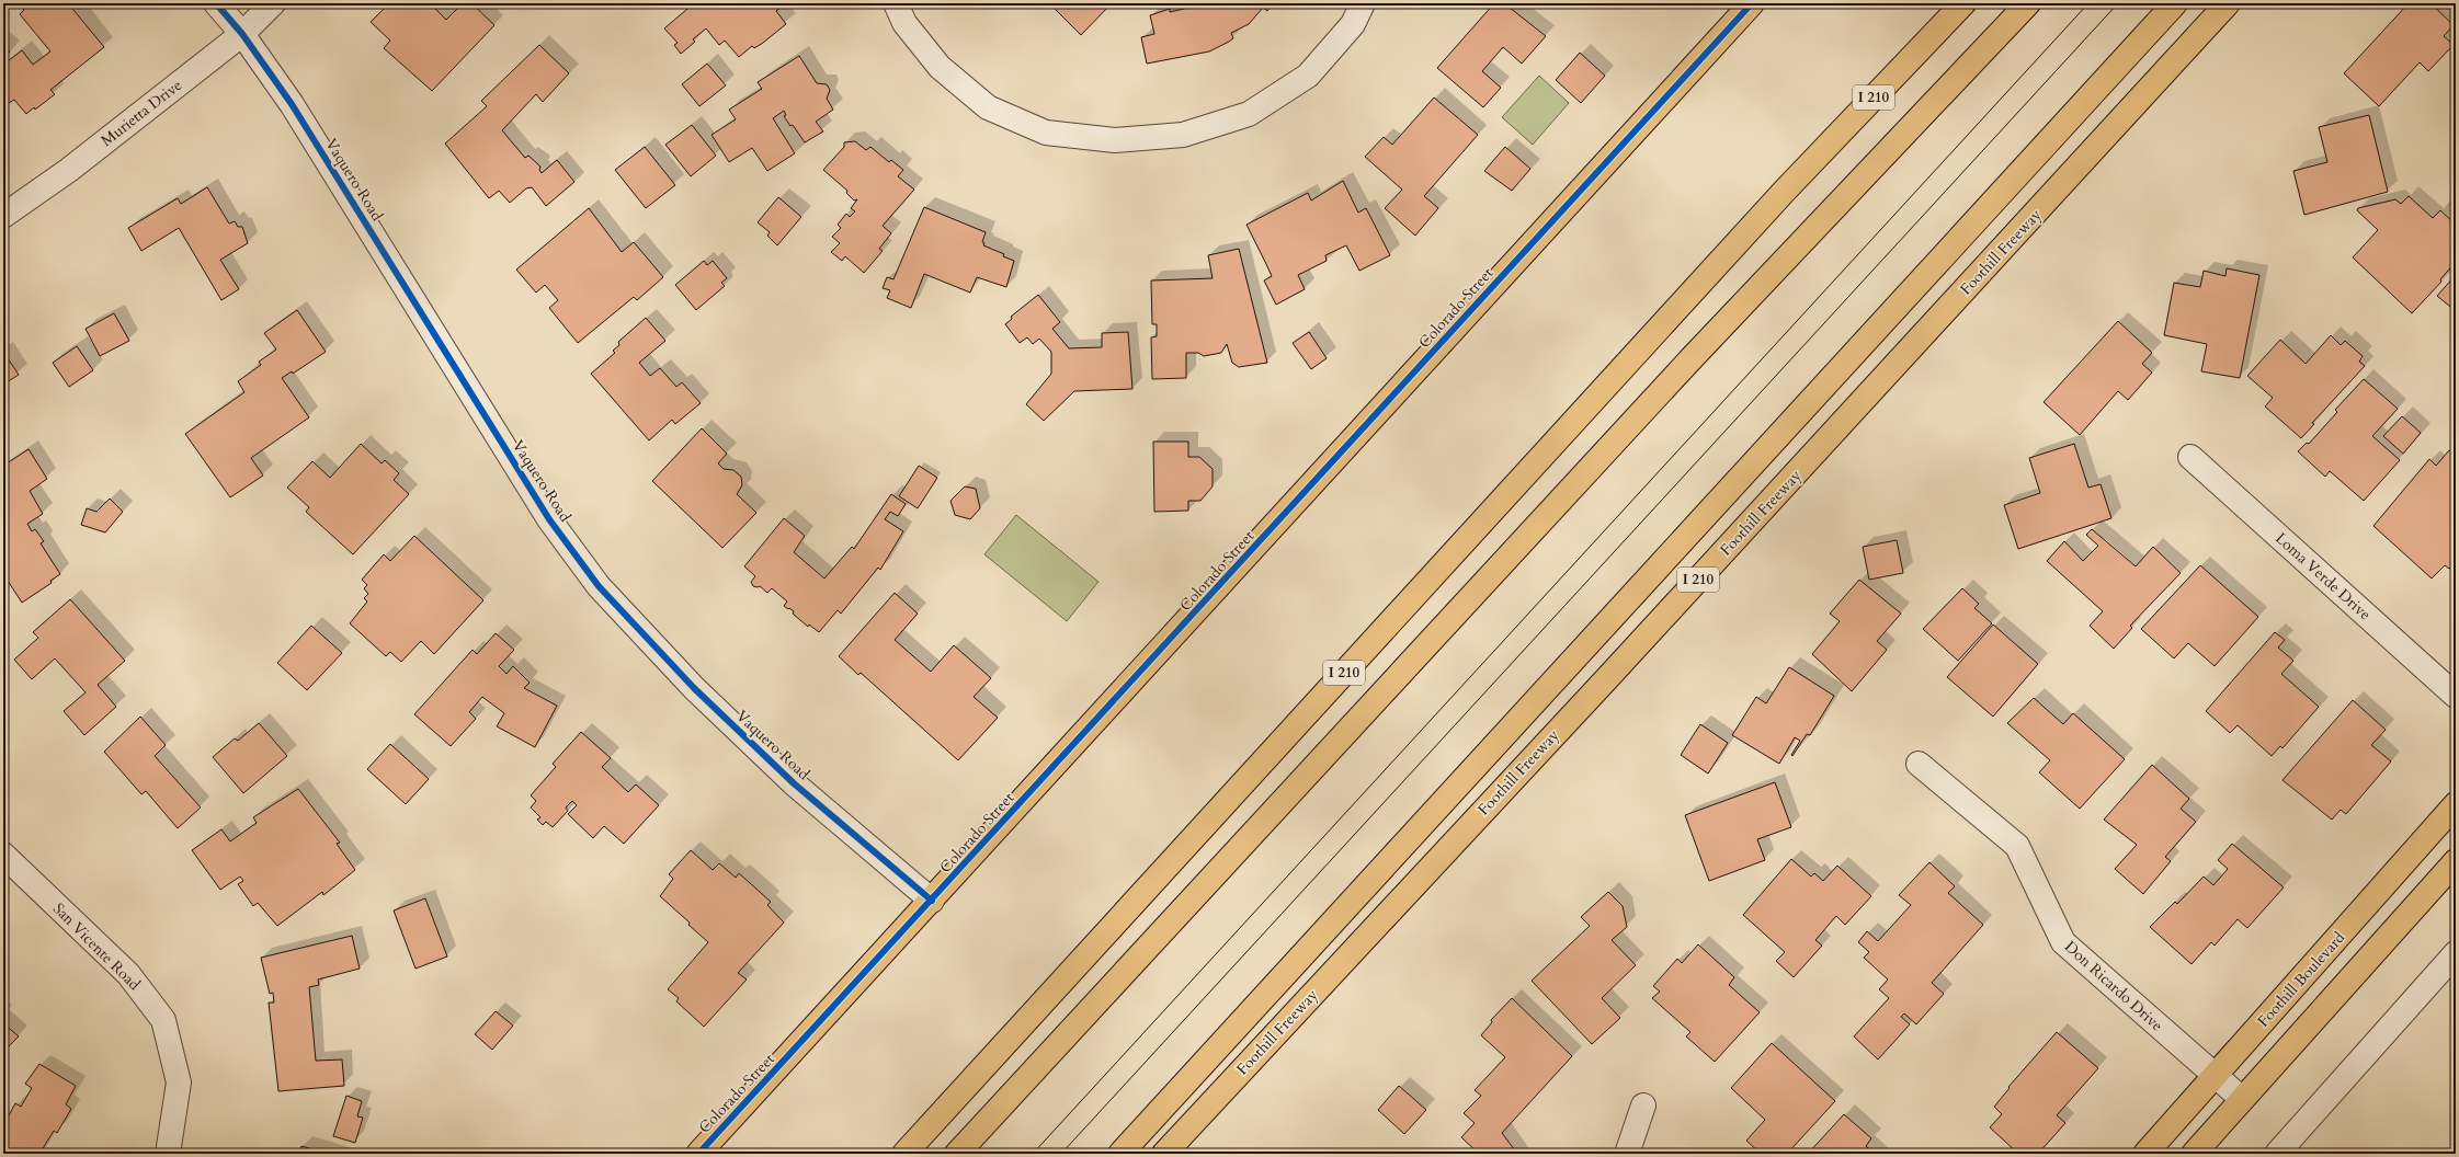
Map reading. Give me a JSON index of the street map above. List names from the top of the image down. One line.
{"streets":{"main road":["I 210","Foothill Freeway","Colorado Street","Foothill Boulevard"],"street":["Murietta Drive","Vaquero Road","Loma Verde Drive","San Vicente Road","Don Ricardo Drive"]},"crossings":[["Murietta Drive","Vaquero Road"],["Vaquero Road","Colorado Street"],["Foothill Boulevard","Don Ricardo Drive"]]}
